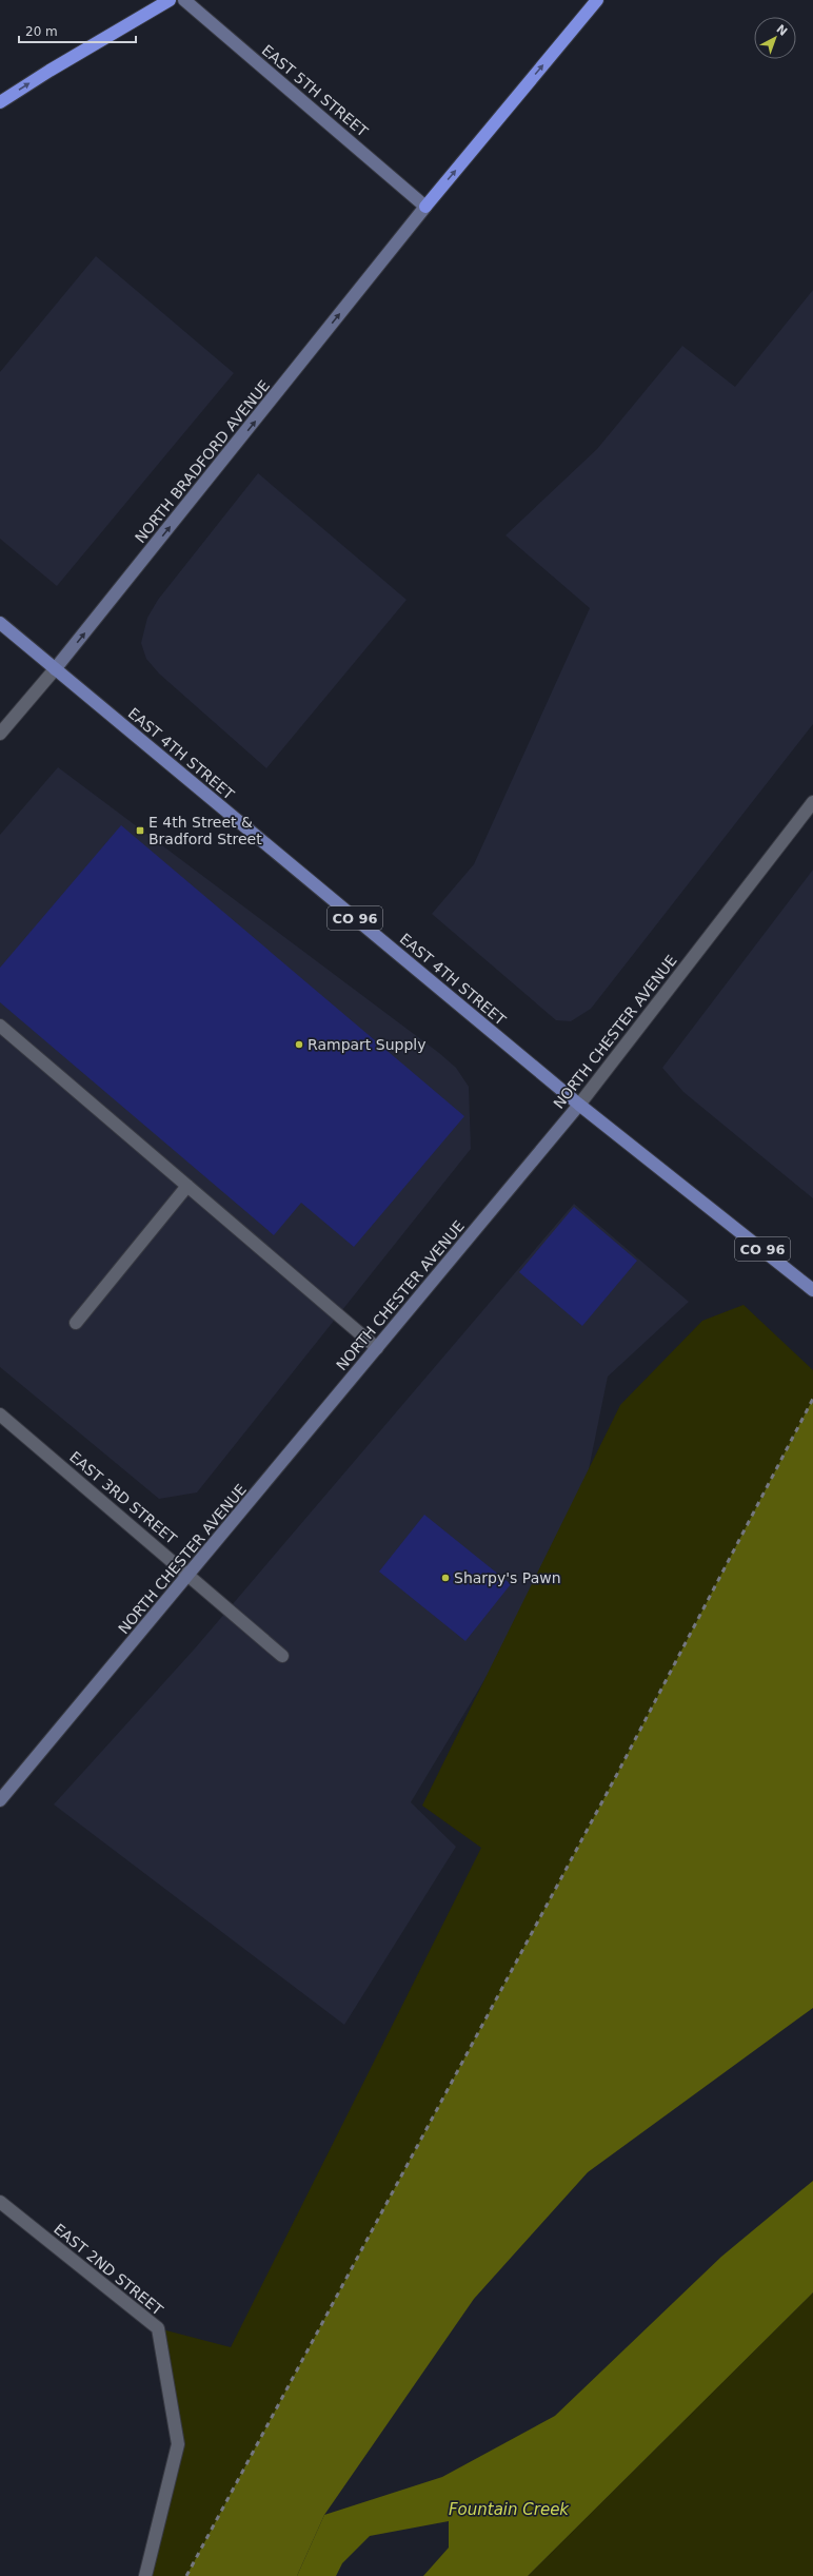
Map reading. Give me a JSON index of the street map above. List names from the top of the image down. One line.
{"streets":{"main road":["EAST 4TH STREET","CO 96"],"street":["EAST 5TH STREET","NORTH BRADFORD AVENUE","NORTH CHESTER AVENUE","EAST 3RD STREET","EAST 2ND STREET"]},"crossings":[["EAST 5TH STREET","NORTH BRADFORD AVENUE"],["NORTH BRADFORD AVENUE","EAST 4TH STREET"],["EAST 4TH STREET","NORTH CHESTER AVENUE"],["NORTH CHESTER AVENUE","EAST 3RD STREET"]],"one_way":["NORTH BRADFORD AVENUE"],"water":["Fountain Creek"],"places":{"transit":["E 4th Street & Bradford Street"],"other":["Rampart Supply","Sharpy's Pawn"]},"scale_bar":"20 m","north":"top right"}
